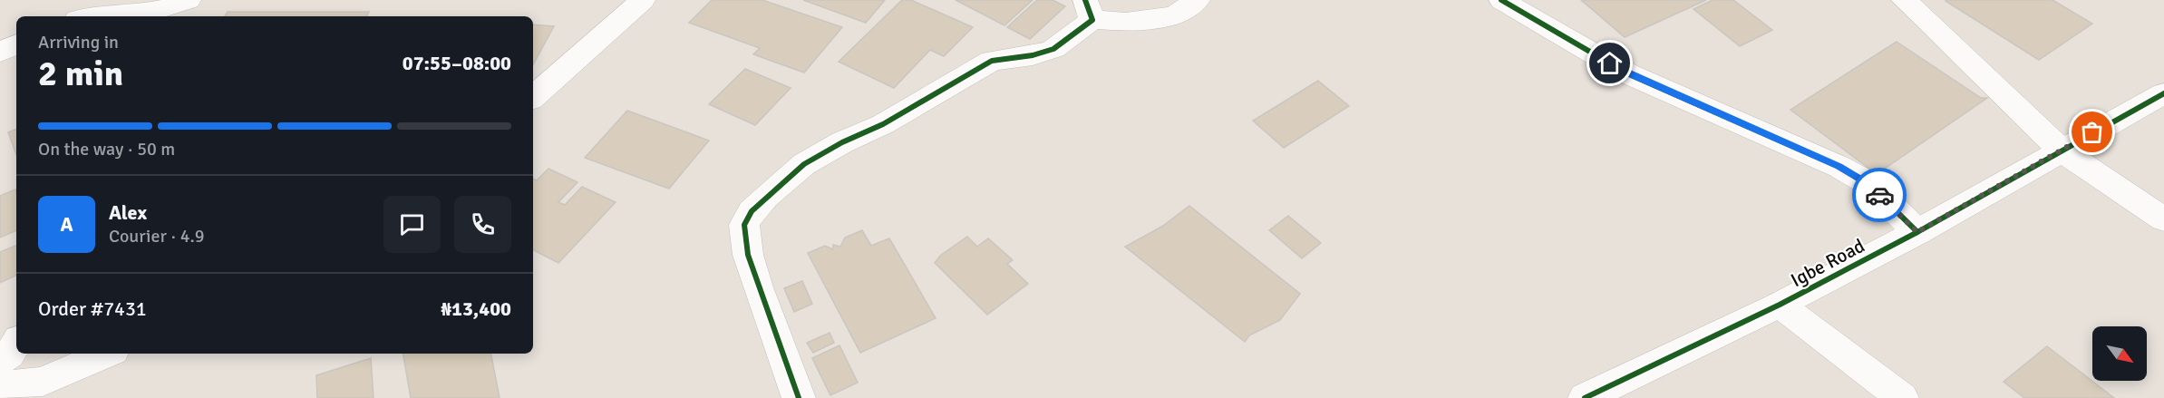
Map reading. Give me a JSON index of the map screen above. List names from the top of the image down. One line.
{"streets":{"street":["Igbe Road"]},"north":"bottom right","page":{"heading":["2 min","Arriving in","07:55–08:00"],"panel":["Alex","Courier · 4.9","Order #7431","₦13,400"],"bar":"On the way · 50 m","round":"A"}}
